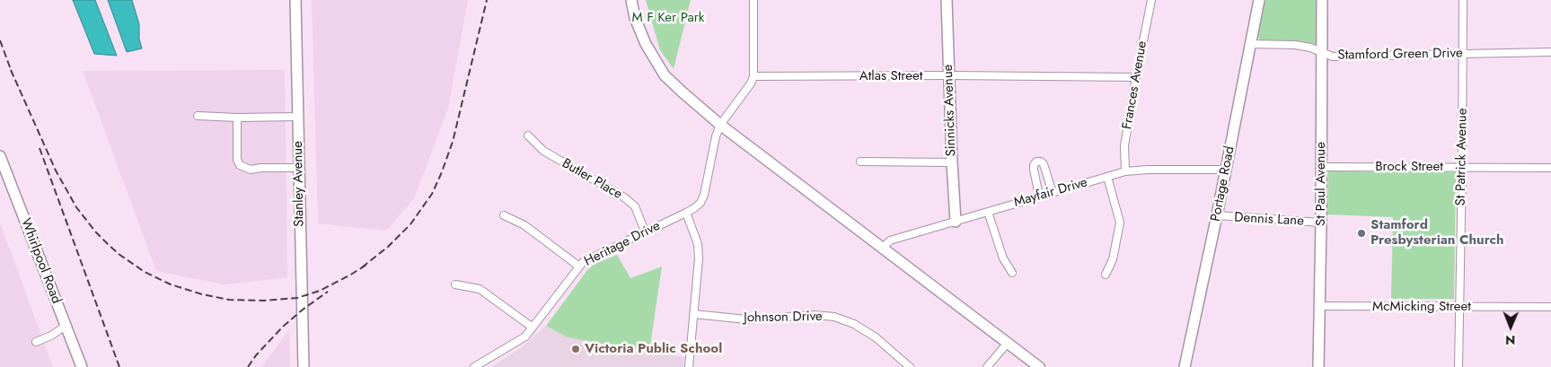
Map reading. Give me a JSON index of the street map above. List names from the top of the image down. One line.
{"streets":{"street":["Stamford Green Drive","Atlas Street","Frances Avenue","Sinnicks Avenue","St Patrick Avenue","Brock Street","Butler Place","Stanley Avenue","Portage Road","St Paul Avenue","Mayfair Drive","Dennis Lane","Heritage Drive","Whirlpool Road","McMicking Street","Johnson Drive"]},"crossings":[["Stamford Green Drive","St Patrick Avenue"],["Stamford Green Drive","Portage Road"],["Stamford Green Drive","St Paul Avenue"],["Atlas Street","Frances Avenue"],["Atlas Street","Sinnicks Avenue"],["Atlas Street","Heritage Drive"],["Frances Avenue","Mayfair Drive"],["Sinnicks Avenue","Mayfair Drive"],["St Patrick Avenue","Brock Street"],["St Patrick Avenue","McMicking Street"],["Brock Street","St Paul Avenue"],["Butler Place","Heritage Drive"],["Portage Road","Mayfair Drive"],["Portage Road","Dennis Lane"],["St Paul Avenue","Dennis Lane"],["St Paul Avenue","McMicking Street"]],"parks":["M F Ker Park"],"places":["Stamford Presbysterian Church","Victoria Public School"],"north":"bottom"}
